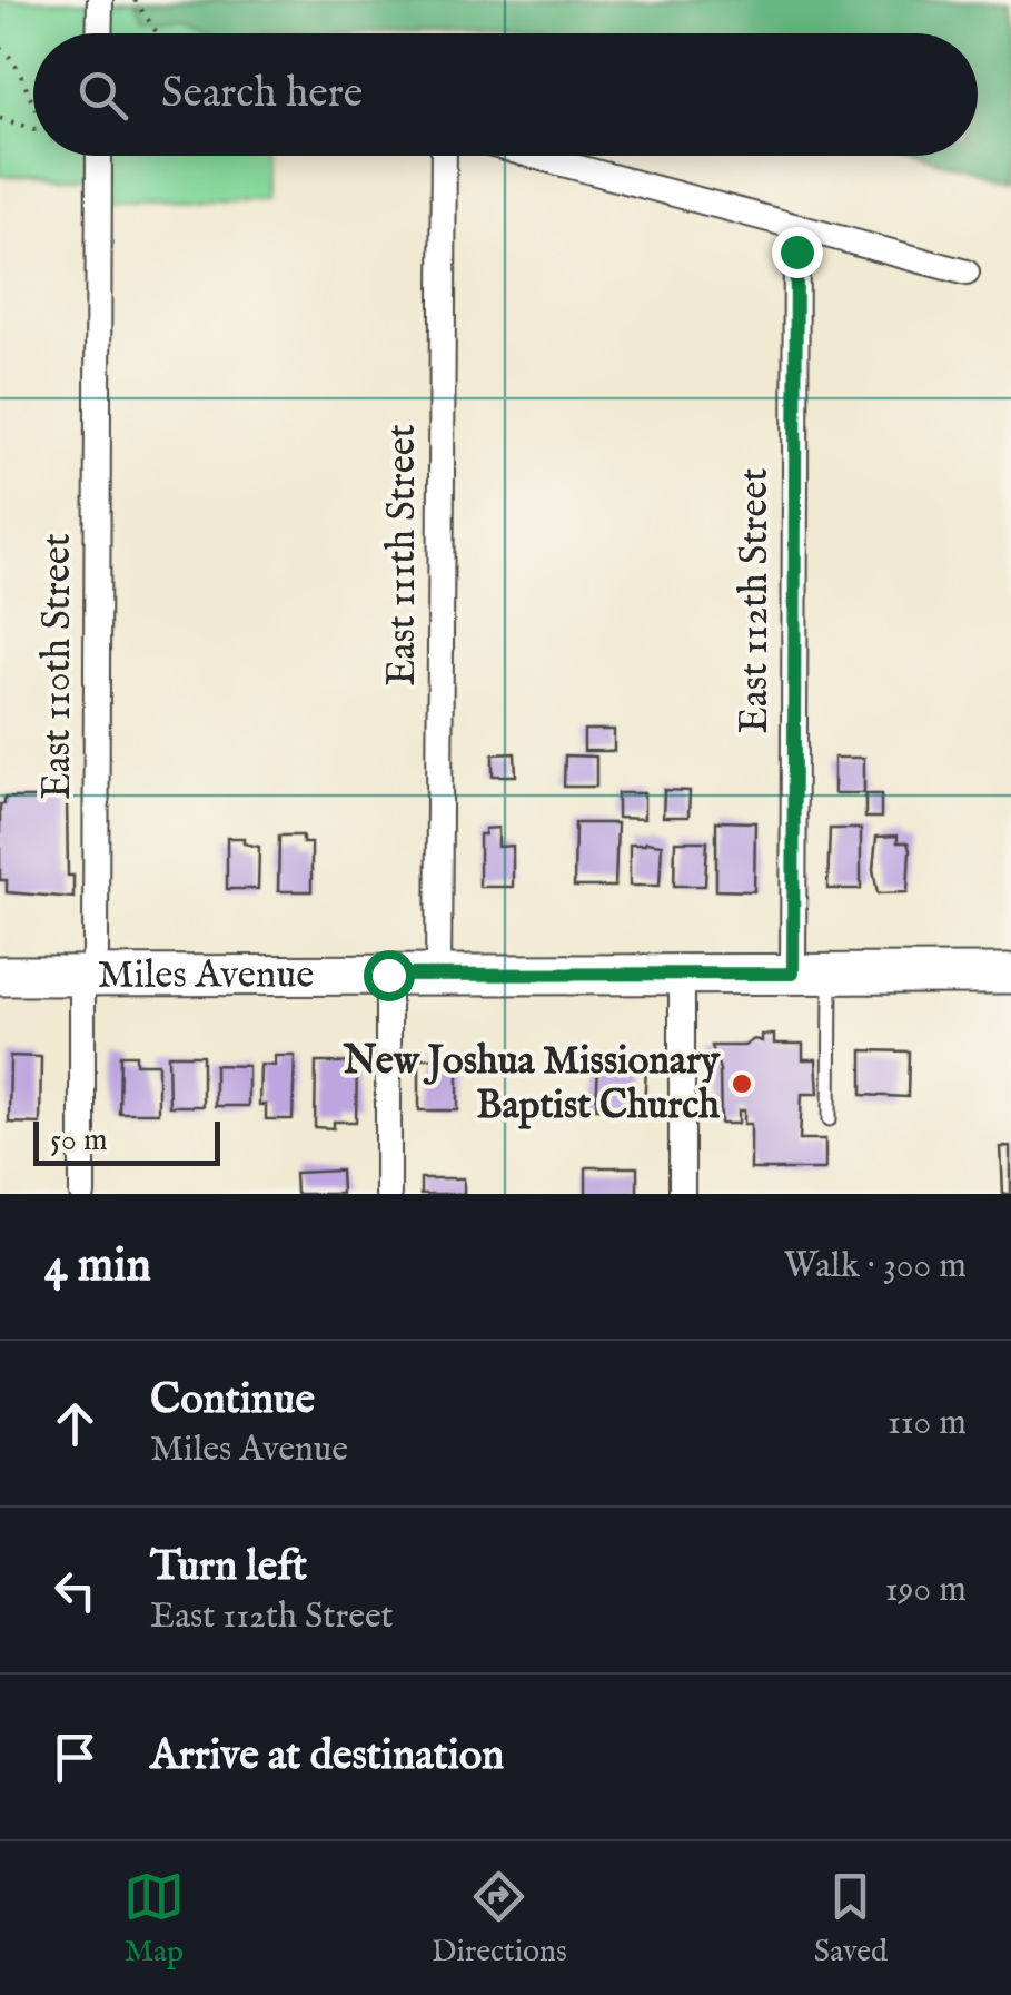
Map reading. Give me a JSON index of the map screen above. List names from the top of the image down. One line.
{"streets":{"main road":["Miles Avenue"],"street":["East 111th Street","East 112th Street","East 110th Street"]},"crossings":[["East 111th Street","Miles Avenue"],["East 112th Street","Miles Avenue"],["East 110th Street","Miles Avenue"]],"places":["New Joshua Missionary Baptist Church"],"scale_bar":"50 m","page":{"search":"Search here","scale":"50 m","heading":["4 min","Walk · 300 m"],"list":[["Continue","Miles Avenue","110 m"],["Turn left","East 112th Street","190 m"],"Arrive at destination"],"nav":["Map","Directions","Saved"]}}
